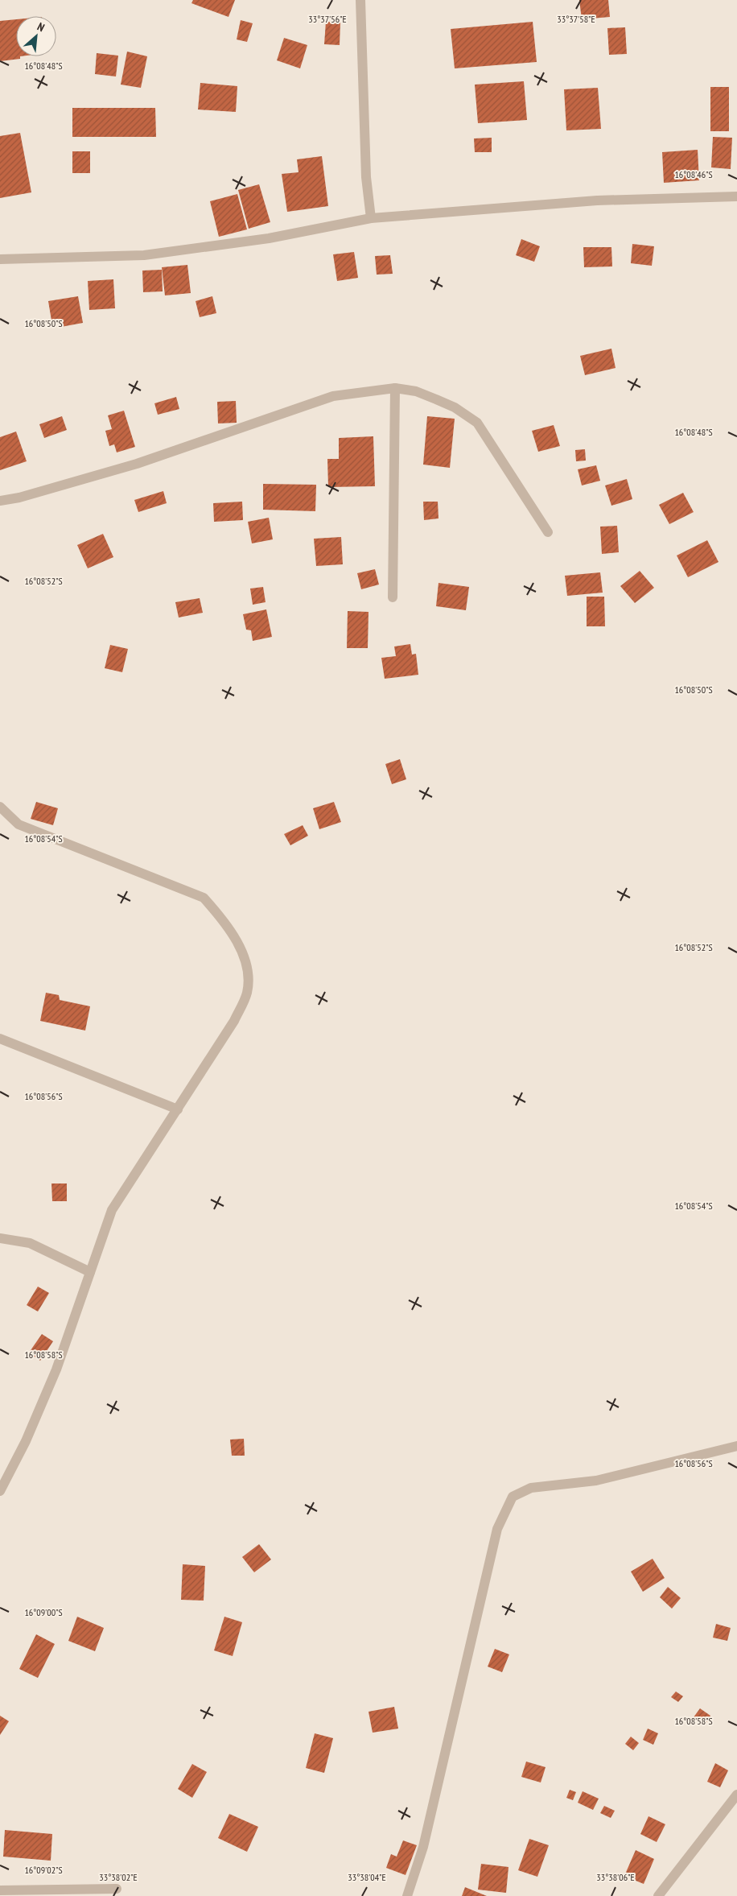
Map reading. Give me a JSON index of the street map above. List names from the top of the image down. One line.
{"north":"top right","coordinates":["33°37'56\"E","33°37'58\"E","16°08'48\"S","16°08'46\"S","16°08'50\"S","16°08'52\"S","16°08'54\"S","16°08'56\"S","16°08'58\"S","16°09'00\"S","16°09'02\"S","33°38'02\"E","33°38'04\"E","33°38'06\"E"]}
